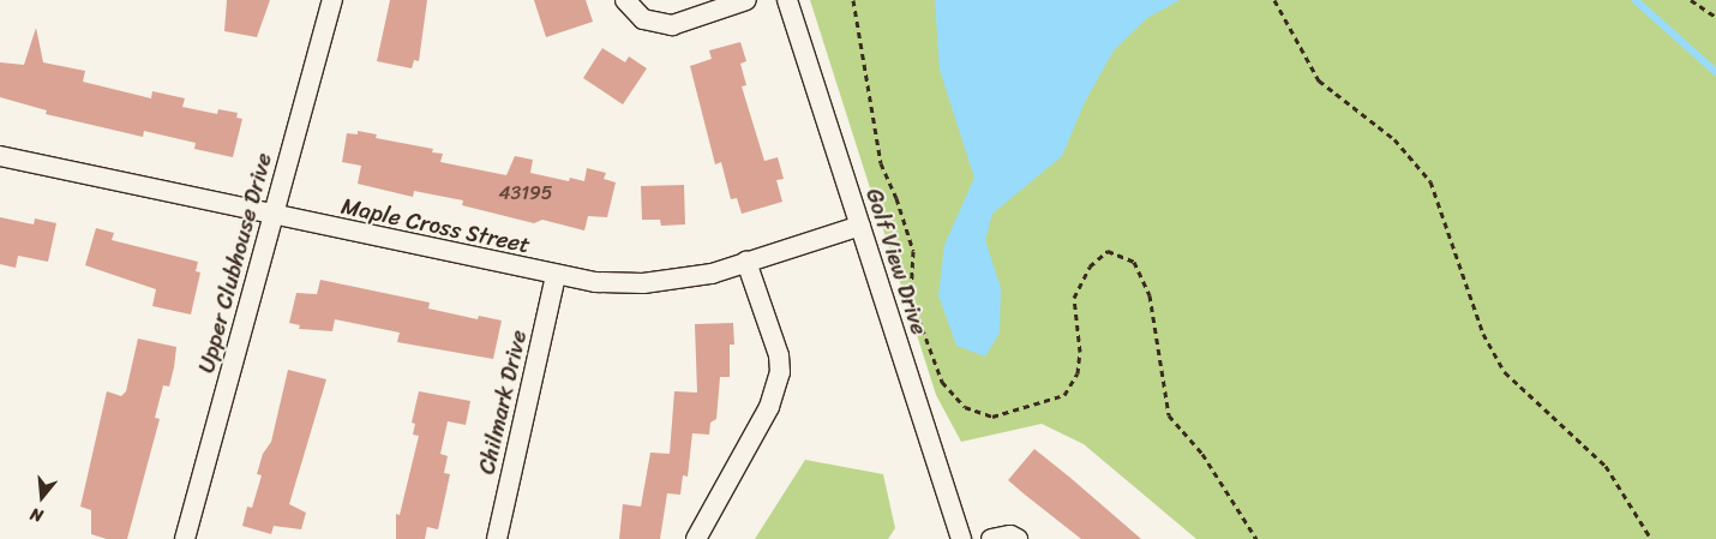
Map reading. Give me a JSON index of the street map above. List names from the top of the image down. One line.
{"streets":{"street":["Maple Cross Street","Golf View Drive","Upper Clubhouse Drive","Chilmark Drive"]},"crossings":[["Maple Cross Street","Golf View Drive"],["Maple Cross Street","Upper Clubhouse Drive"],["Maple Cross Street","Chilmark Drive"]],"house_numbers":["43195"],"north":"bottom"}
